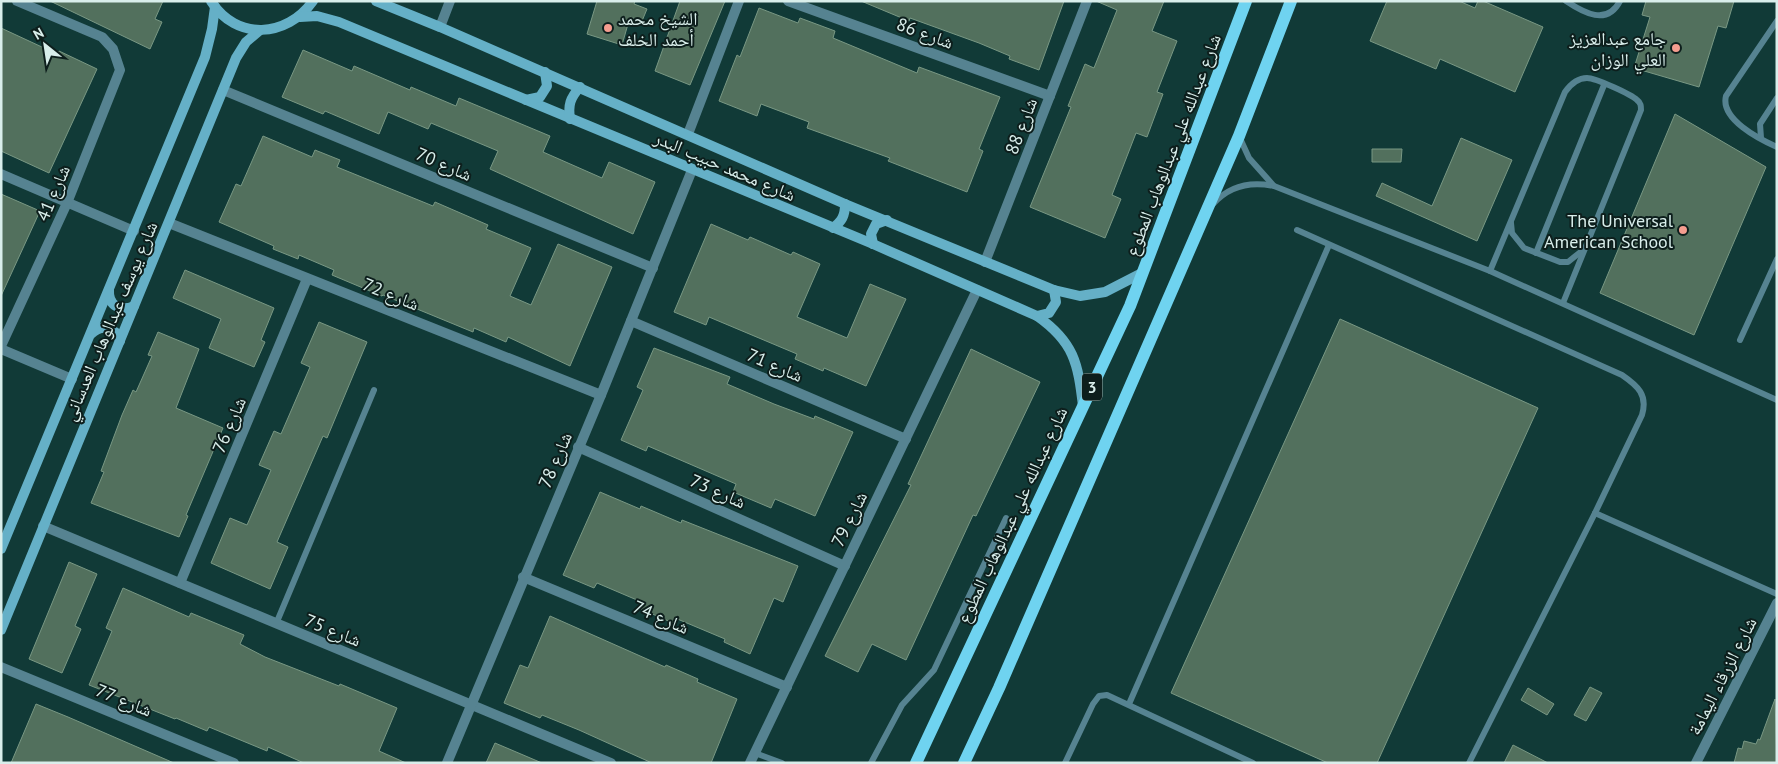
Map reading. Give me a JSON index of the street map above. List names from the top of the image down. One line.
{"streets":{"main road":["شارع عبدالله علي عبدالوهاب المطوع","3"],"street":["شارع 86","شارع 88","شارع 70","شارع محمد حبيب البدر","شارع 41","شارع 72","شارع يوسف عبدالوهاب العدساني","شارع 71","شارع 76","شارع 78","شارع 73","شارع 79","شارع 74","شارع 75","شارع الزرقاء اليمامة","شارع 77"]},"crossings":[["شارع 86","شارع 88"],["شارع 88","شارع محمد حبيب البدر"],["شارع عبدالله علي عبدالوهاب المطوع","شارع محمد حبيب البدر"],["شارع 70","شارع يوسف عبدالوهاب العدساني"],["شارع 70","شارع 78"],["شارع محمد حبيب البدر","شارع 78"],["شارع محمد حبيب البدر","شارع 79"],["شارع 72","شارع يوسف عبدالوهاب العدساني"],["شارع 72","شارع 76"],["شارع 72","شارع 78"],["شارع يوسف عبدالوهاب العدساني","شارع 75"],["شارع 71","شارع 78"],["شارع 71","شارع 79"],["شارع 76","شارع 75"],["شارع 78","شارع 73"],["شارع 78","شارع 74"],["شارع 78","شارع 75"],["شارع 73","شارع 79"],["شارع 79","شارع 74"]],"places":["الشيخ محمد أحمد الخلف","جامع عبدالعزيز العلي الوزان","The Universal American School"],"north":"top left"}
